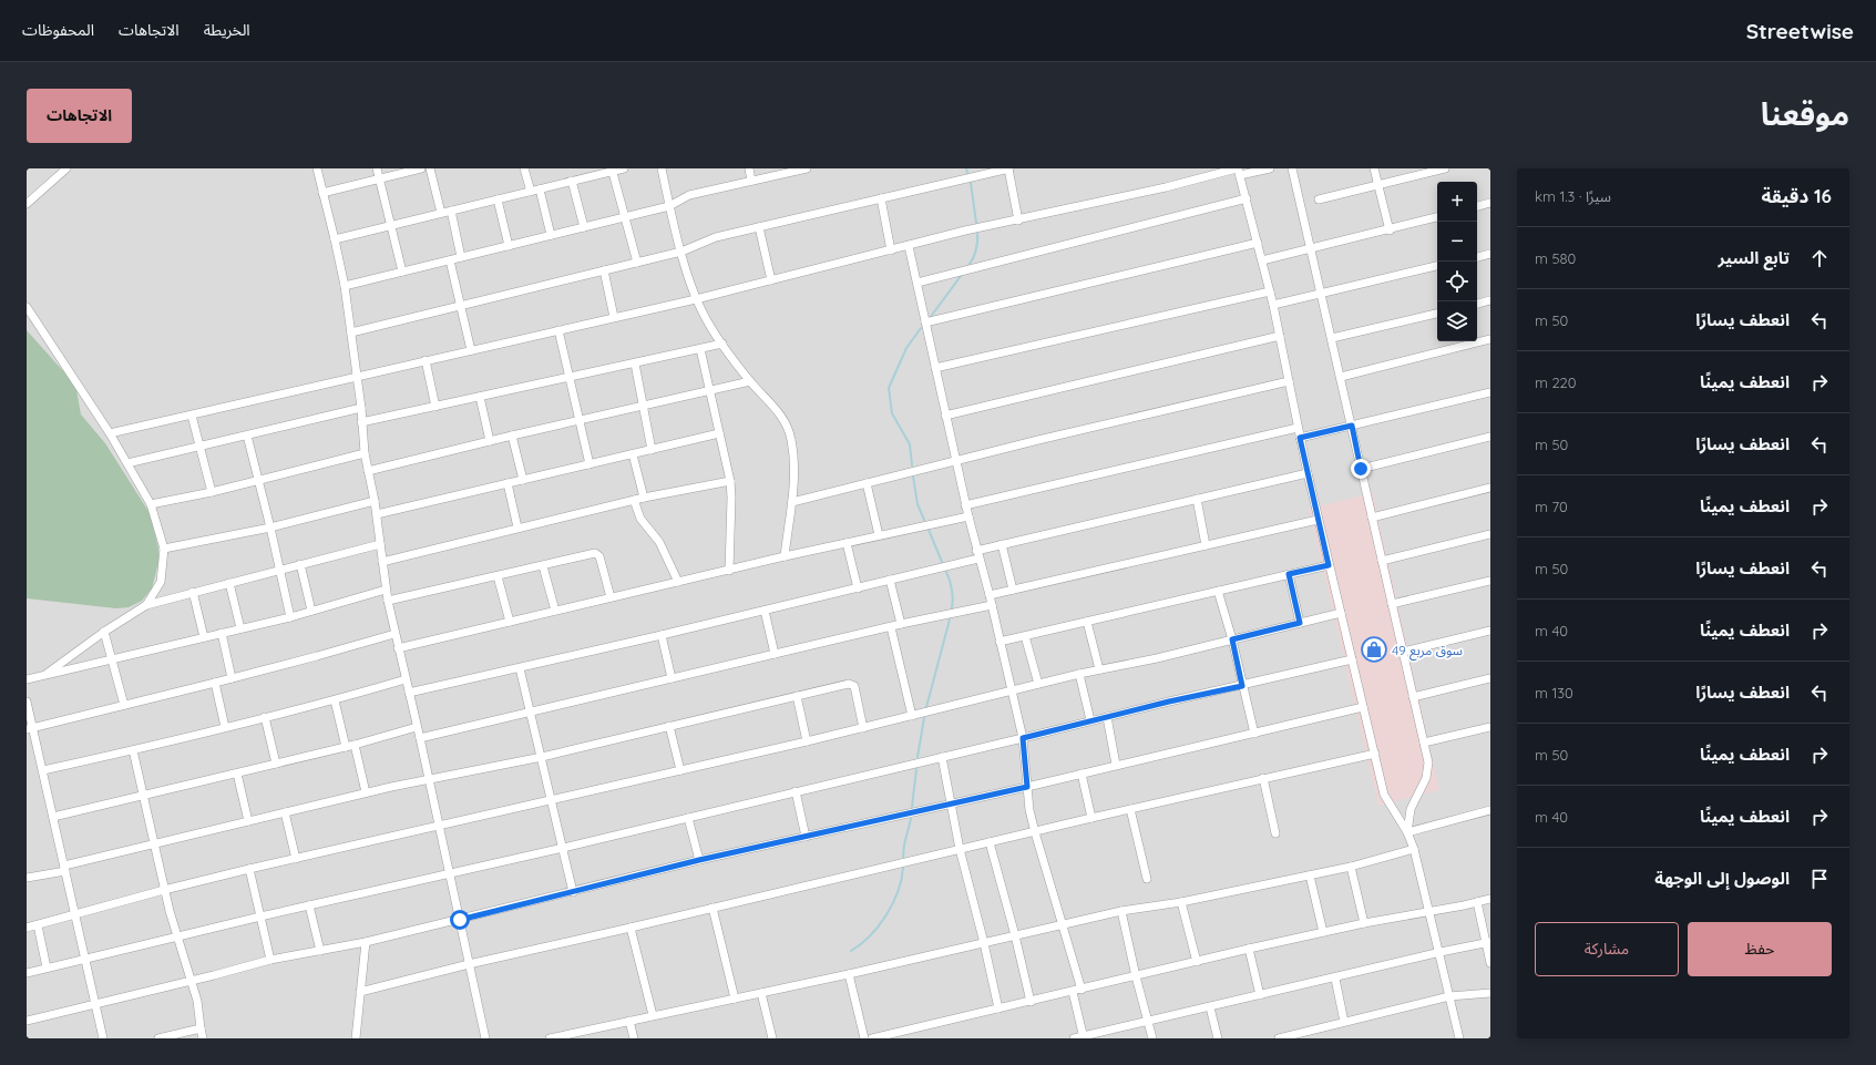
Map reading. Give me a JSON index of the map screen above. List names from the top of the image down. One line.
{"places":{"shop":["سوق مربع 49"]},"page":{"header":"Streetwise","nav":["الخريطة","الاتجاهات","المحفوظات"],"title":"موقعنا","buttons":["الاتجاهات",["حفظ","مشاركة"]],"heading":["16 دقيقة","سيرًا · 1.3 km"],"map_buttons":["+","−"],"list":[["تابع السير","580 m"],["انعطف يسارًا","50 m"],["انعطف يمينًا","220 m"],["انعطف يسارًا","50 m"],["انعطف يمينًا","70 m"],["انعطف يسارًا","50 m"],["انعطف يمينًا","40 m"],["انعطف يسارًا","130 m"],["انعطف يمينًا","50 m"],["انعطف يمينًا","40 m"],"الوصول إلى الوجهة"]}}
